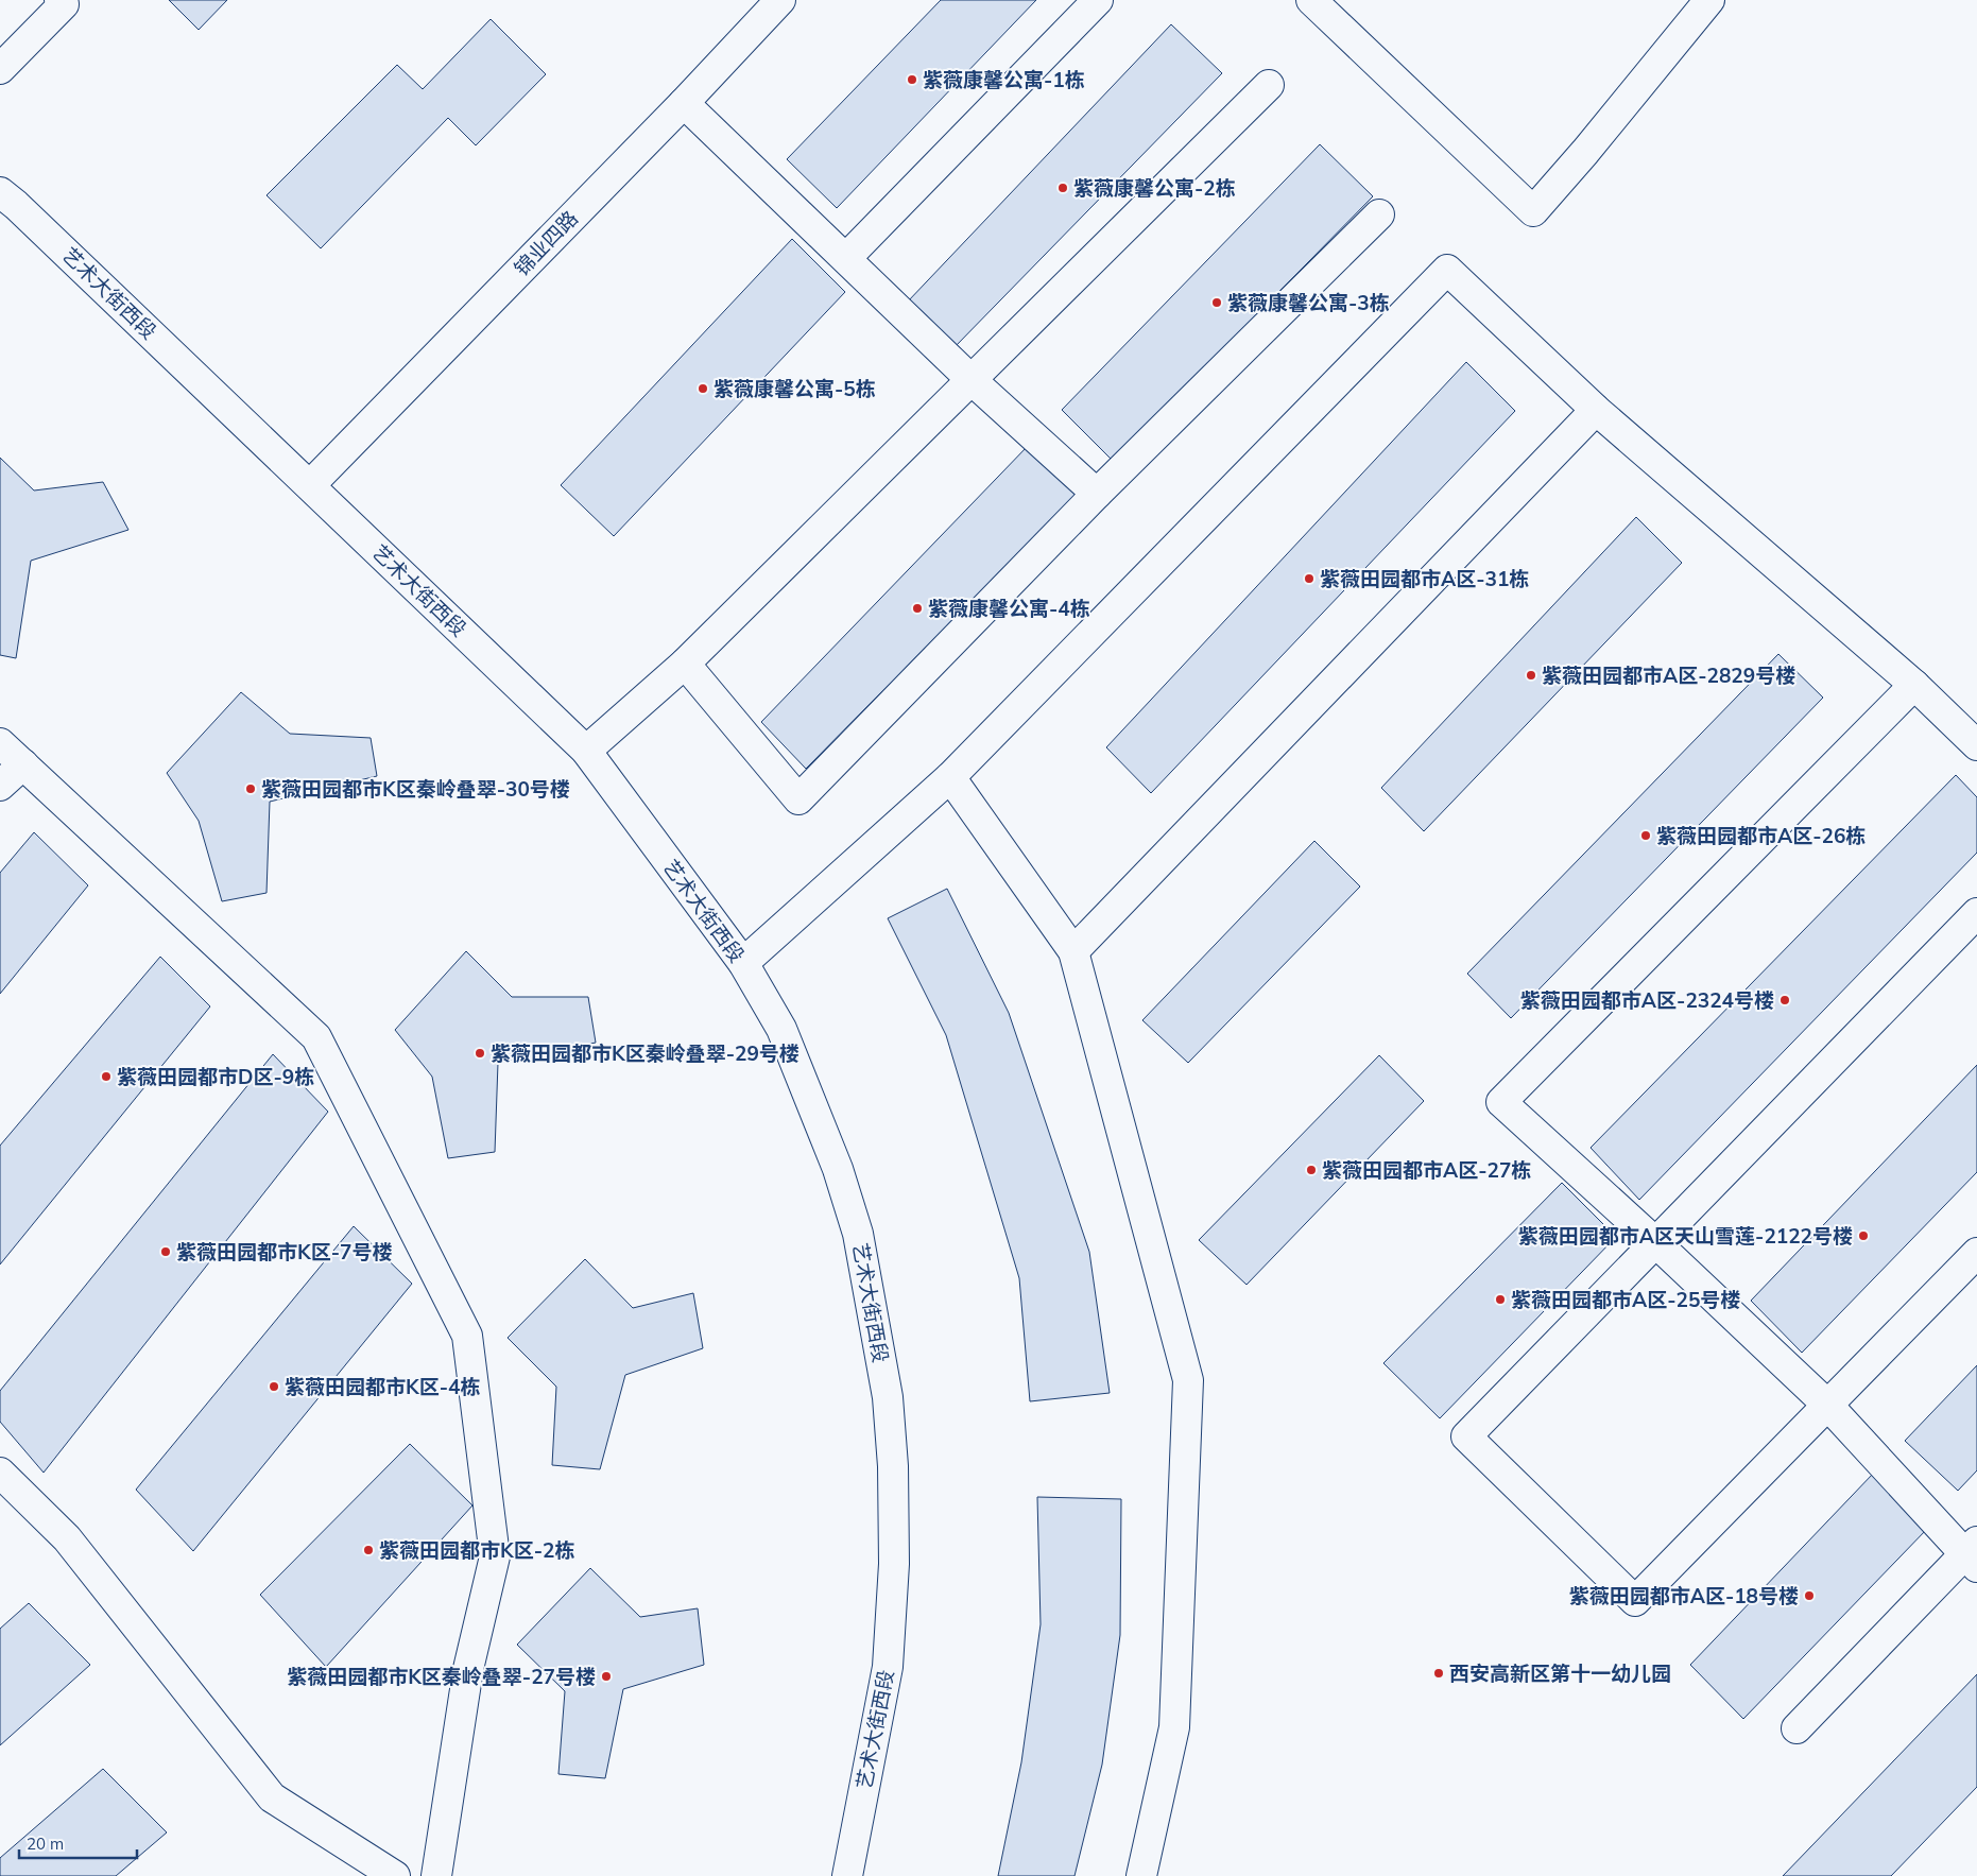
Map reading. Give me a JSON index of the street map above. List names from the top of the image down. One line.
{"streets":{"street":["锦业四路","艺术大街西段"]},"crossings":[["锦业四路","艺术大街西段"]],"places":["紫薇康馨公寓-1栋","紫薇康馨公寓-2栋","紫薇康馨公寓-3栋","紫薇康馨公寓-5栋","紫薇田园都市A区-31栋","紫薇康馨公寓-4栋","紫薇田园都市A区-2829号楼","紫薇田园都市K区秦岭叠翠-30号楼","紫薇田园都市A区-26栋","紫薇田园都市A区-2324号楼","紫薇田园都市K区秦岭叠翠-29号楼","紫薇田园都市D区-9栋","紫薇田园都市A区-27栋","紫薇田园都市A区天山雪莲-2122号楼","紫薇田园都市K区-7号楼","紫薇田园都市A区-25号楼","紫薇田园都市K区-4栋","紫薇田园都市K区-2栋","紫薇田园都市A区-18号楼","西安高新区第十一幼儿园","紫薇田园都市K区秦岭叠翠-27号楼"],"scale_bar":"20 m"}
